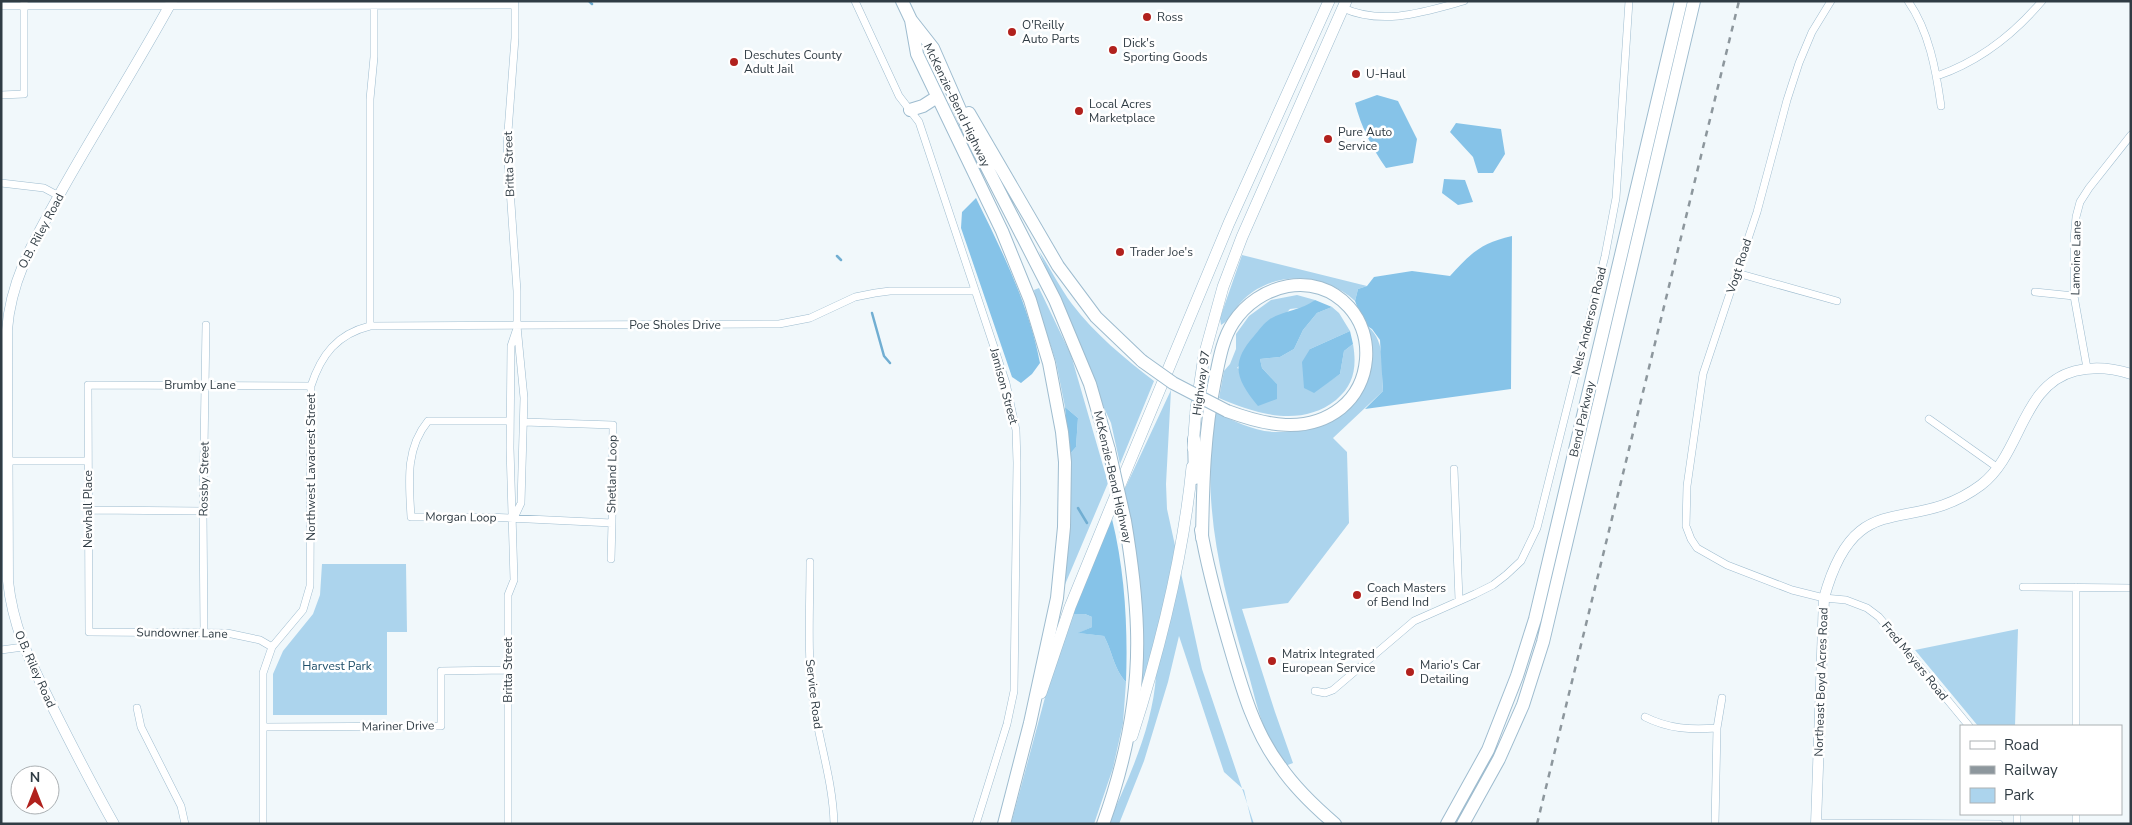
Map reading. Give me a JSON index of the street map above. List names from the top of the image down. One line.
{"streets":{"highway":["McKenzie-Bend Highway","Bend Parkway"],"main road":["Highway 97"],"street":["Britta Street","O.B. Riley Road","Lamoine Lane","Vogt Road","Nels Anderson Road","Poe Sholes Drive","Brumby Lane","Jamison Street","Northwest Lavacrest Street","Shetland Loop","Rossby Street","Newhall Place","Morgan Loop","Sundowner Lane","Fred Meyers Road","Northeast Boyd Acres Road","Service Road","Mariner Drive"]},"crossings":[["McKenzie-Bend Highway","Highway 97"],["Britta Street","Poe Sholes Drive"],["Britta Street","Shetland Loop"],["Britta Street","Morgan Loop"],["Britta Street","Mariner Drive"],["Lamoine Lane","Northeast Boyd Acres Road"],["Vogt Road","Fred Meyers Road"],["Poe Sholes Drive","Jamison Street"],["Poe Sholes Drive","Northwest Lavacrest Street"],["Brumby Lane","Northwest Lavacrest Street"],["Brumby Lane","Rossby Street"],["Brumby Lane","Newhall Place"],["Northwest Lavacrest Street","Sundowner Lane"],["Northwest Lavacrest Street","Mariner Drive"],["Shetland Loop","Morgan Loop"],["Rossby Street","Sundowner Lane"],["Newhall Place","Sundowner Lane"],["Fred Meyers Road","Northeast Boyd Acres Road"]],"parks":["Harvest Park"],"places":["Ross","O'Reilly Auto Parts","Dick's Sporting Goods","Deschutes County Adult Jail","U-Haul","Local Acres Marketplace","Pure Auto Service","Trader Joe's","Coach Masters of Bend Ind","Matrix Integrated European Service","Mario's Car Detailing"],"legend":["Road","Railway","Park"],"north":"top"}
